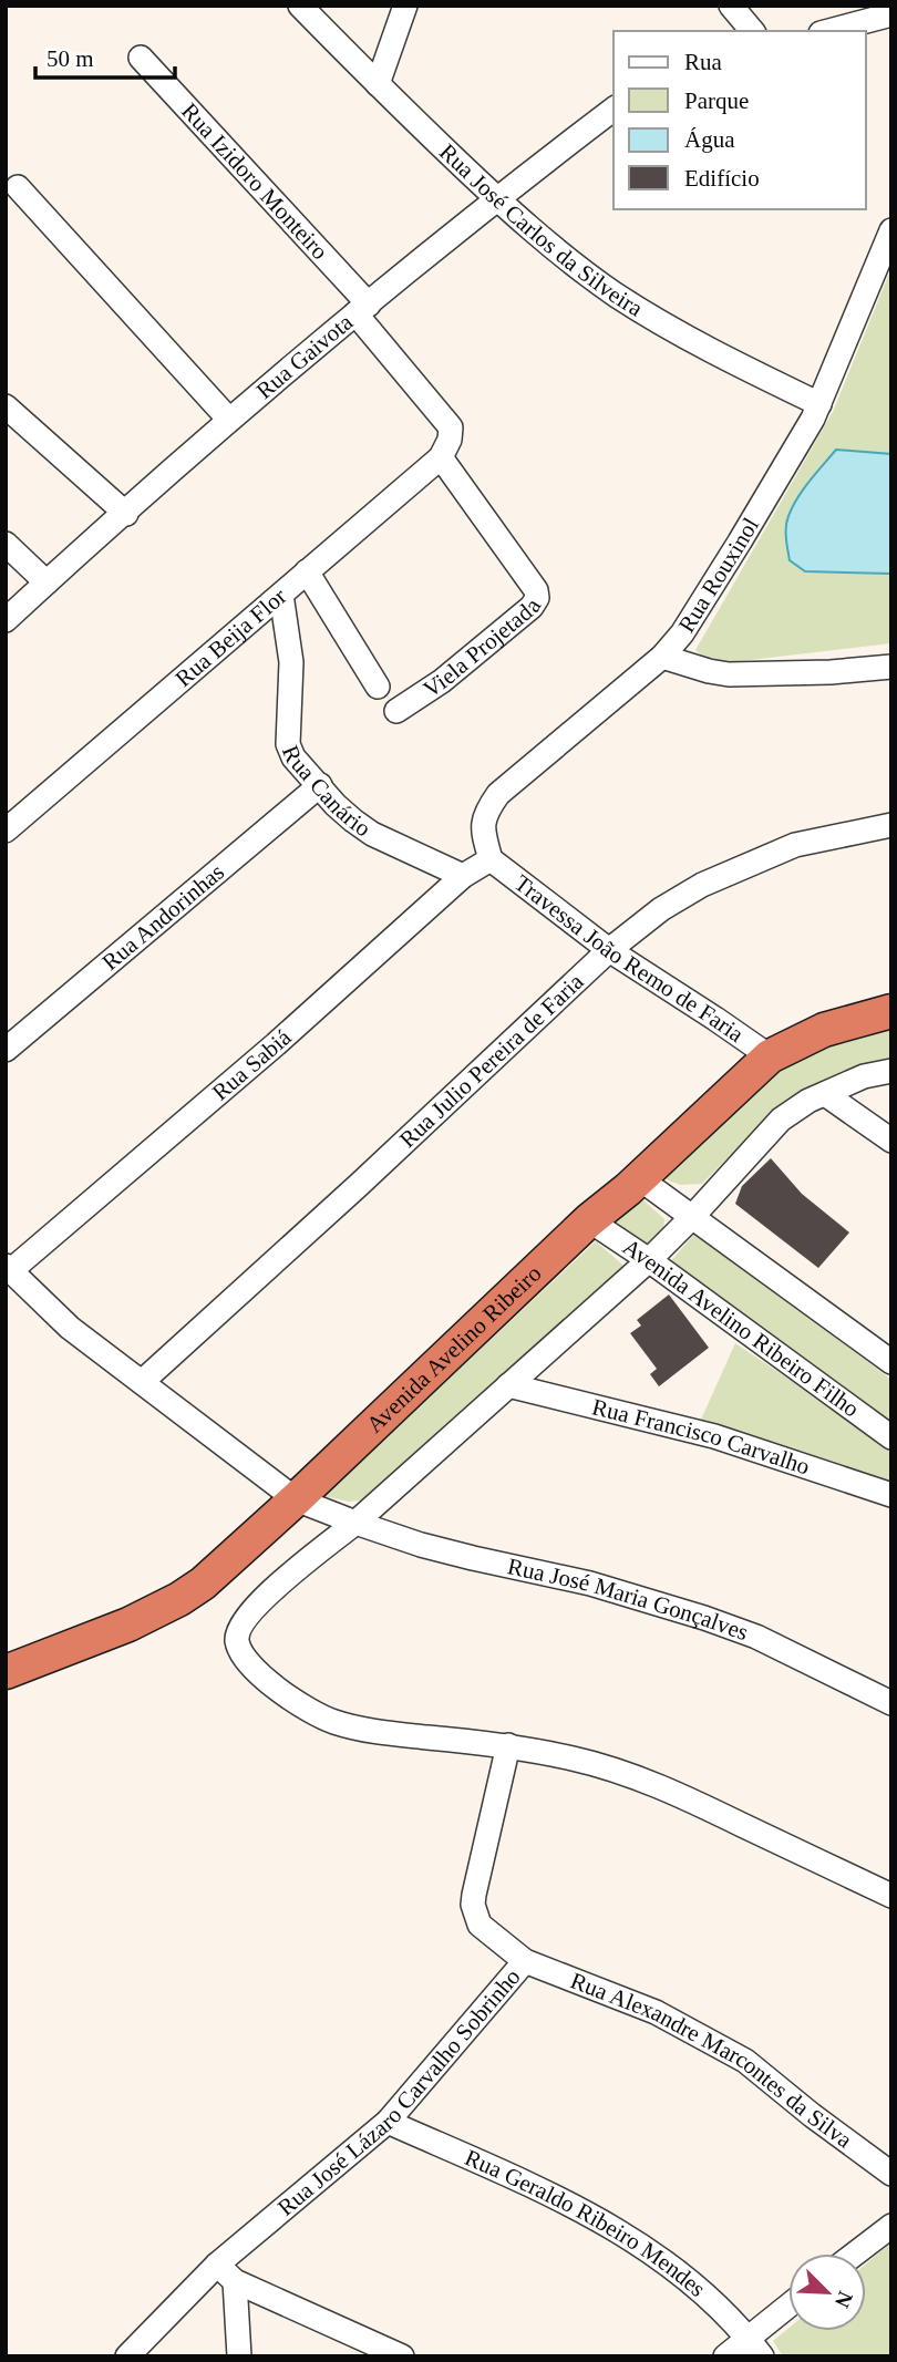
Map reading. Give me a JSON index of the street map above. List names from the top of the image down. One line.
{"streets":{"highway":["Avenida Avelino Ribeiro"],"street":["Rua Izidoro Monteiro","Rua José Carlos da Silveira","Rua Gaivota","Rua Rouxinol","Rua Beija Flor","Viela Projetada","Rua Canário","Rua Andorinhas","Travessa João Remo de Faria","Rua Julio Pereira de Faria","Rua Sabiá","Avenida Avelino Ribeiro Filho","Rua Francisco Carvalho","Rua José Maria Gonçalves","Rua Alexandre Marcontes da Silva","Rua José Lázaro Carvalho Sobrinho","Rua Geraldo Ribeiro Mendes"]},"crossings":[["Rua Izidoro Monteiro","Rua Gaivota"],["Rua Izidoro Monteiro","Rua Beija Flor"],["Rua Izidoro Monteiro","Viela Projetada"],["Rua José Carlos da Silveira","Rua Gaivota"],["Rua José Carlos da Silveira","Rua Rouxinol"],["Rua Rouxinol","Travessa João Remo de Faria"],["Rua Rouxinol","Rua Sabiá"],["Rua Beija Flor","Viela Projetada"],["Rua Beija Flor","Rua Canário"],["Rua Canário","Rua Andorinhas"],["Rua Canário","Rua Sabiá"],["Travessa João Remo de Faria","Rua Julio Pereira de Faria"],["Travessa João Remo de Faria","Rua Sabiá"],["Travessa João Remo de Faria","Avenida Avelino Ribeiro"],["Avenida Avelino Ribeiro Filho","Avenida Avelino Ribeiro"],["Rua Alexandre Marcontes da Silva","Rua José Lázaro Carvalho Sobrinho"],["Rua José Lázaro Carvalho Sobrinho","Rua Geraldo Ribeiro Mendes"]],"legend":["Rua","Parque","Água","Edifício"],"scale_bar":"50 m","north":"bottom right"}
